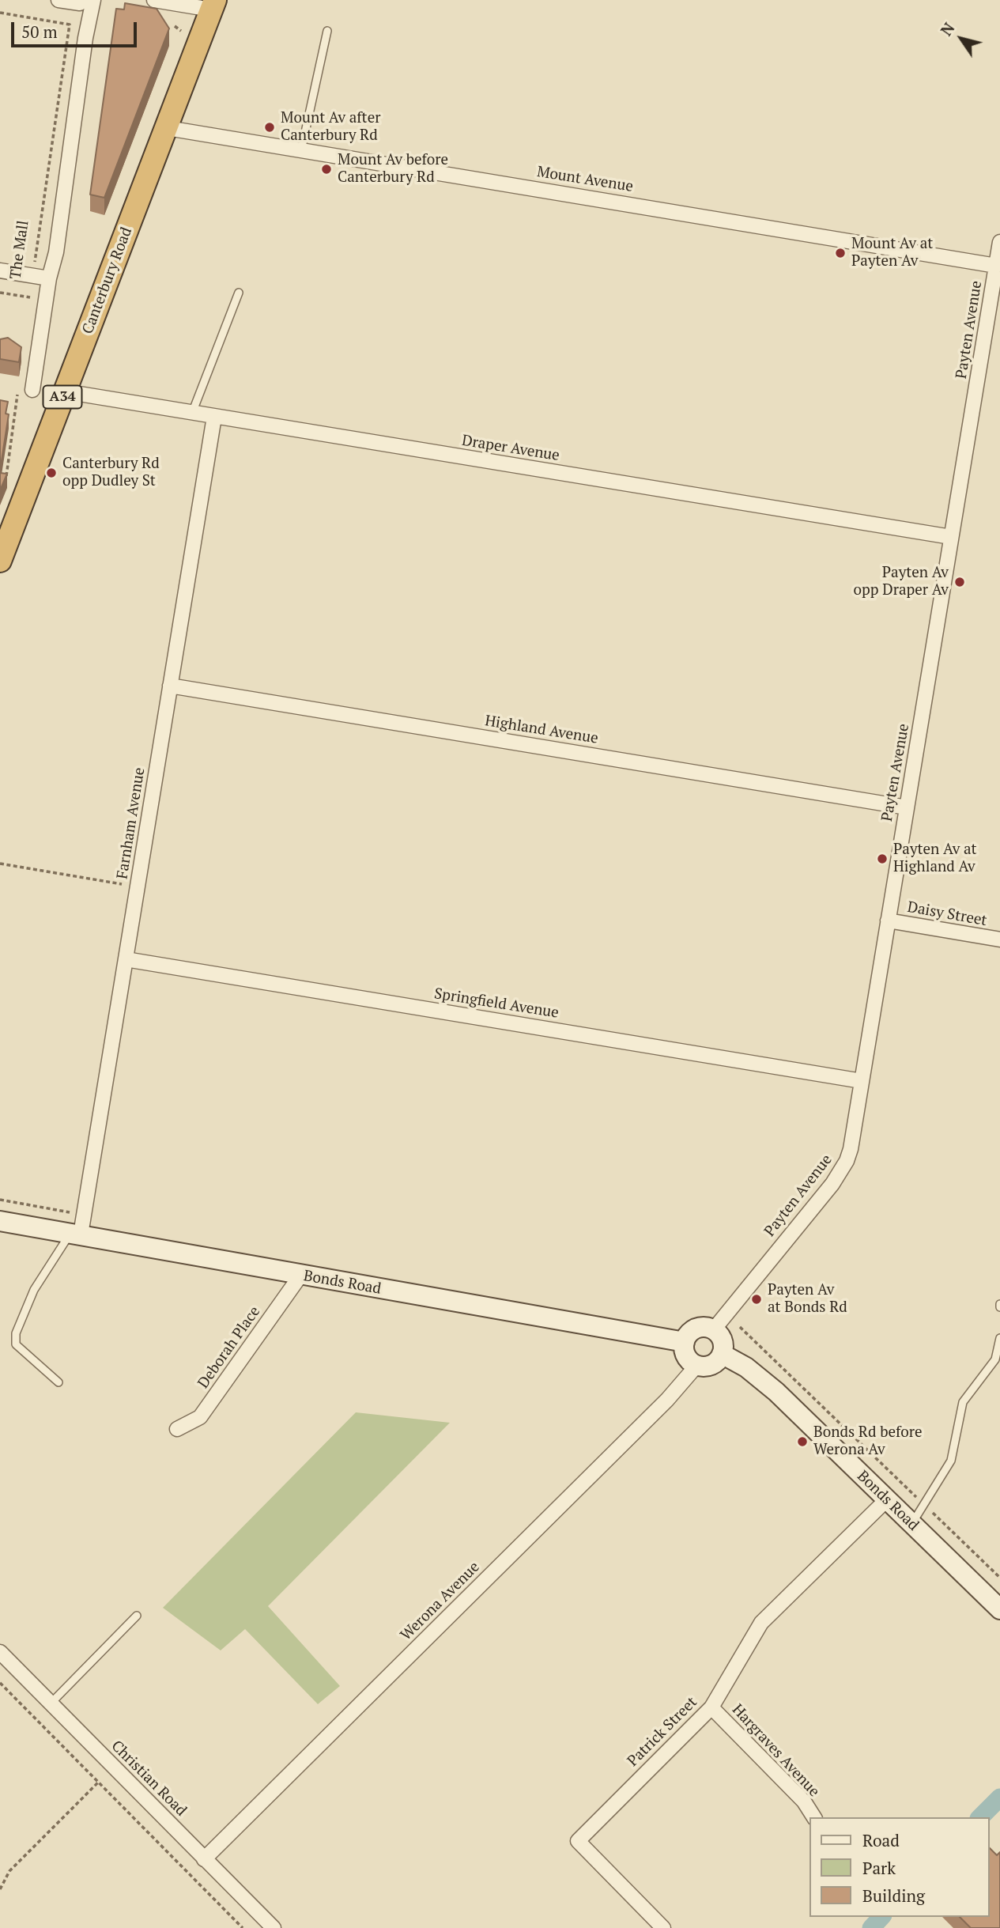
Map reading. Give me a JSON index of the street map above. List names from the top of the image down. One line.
{"streets":{"highway":["Canterbury Road","A34"],"main road":["Bonds Road"],"street":["Mount Avenue","Payten Avenue","Draper Avenue","Highland Avenue","Farnham Avenue","Daisy Street","Springfield Avenue","Deborah Place","Werona Avenue","Patrick Street","Hargraves Avenue","Christian Road"],"path":["The Mall"]},"crossings":[["Mount Avenue","Canterbury Road"],["Mount Avenue","Payten Avenue"],["Canterbury Road","Draper Avenue"],["Payten Avenue","Draper Avenue"],["Payten Avenue","Highland Avenue"],["Payten Avenue","Daisy Street"],["Payten Avenue","Springfield Avenue"],["Payten Avenue","Bonds Road"],["Payten Avenue","Werona Avenue"],["Draper Avenue","Farnham Avenue"],["Highland Avenue","Farnham Avenue"],["Farnham Avenue","Springfield Avenue"],["Farnham Avenue","Bonds Road"],["Bonds Road","Deborah Place"],["Bonds Road","Werona Avenue"],["Bonds Road","Patrick Street"],["Werona Avenue","Christian Road"],["Patrick Street","Hargraves Avenue"]],"places":["Mount Av after Canterbury Rd","Mount Av before Canterbury Rd","Mount Av at Payten Av","Canterbury Rd opp Dudley St","Payten Av opp Draper Av","Payten Av at Highland Av","Payten Av at Bonds Rd","Bonds Rd before Werona Av"],"legend":["Road","Park","Building"],"scale_bar":"50 m","north":"top left"}
